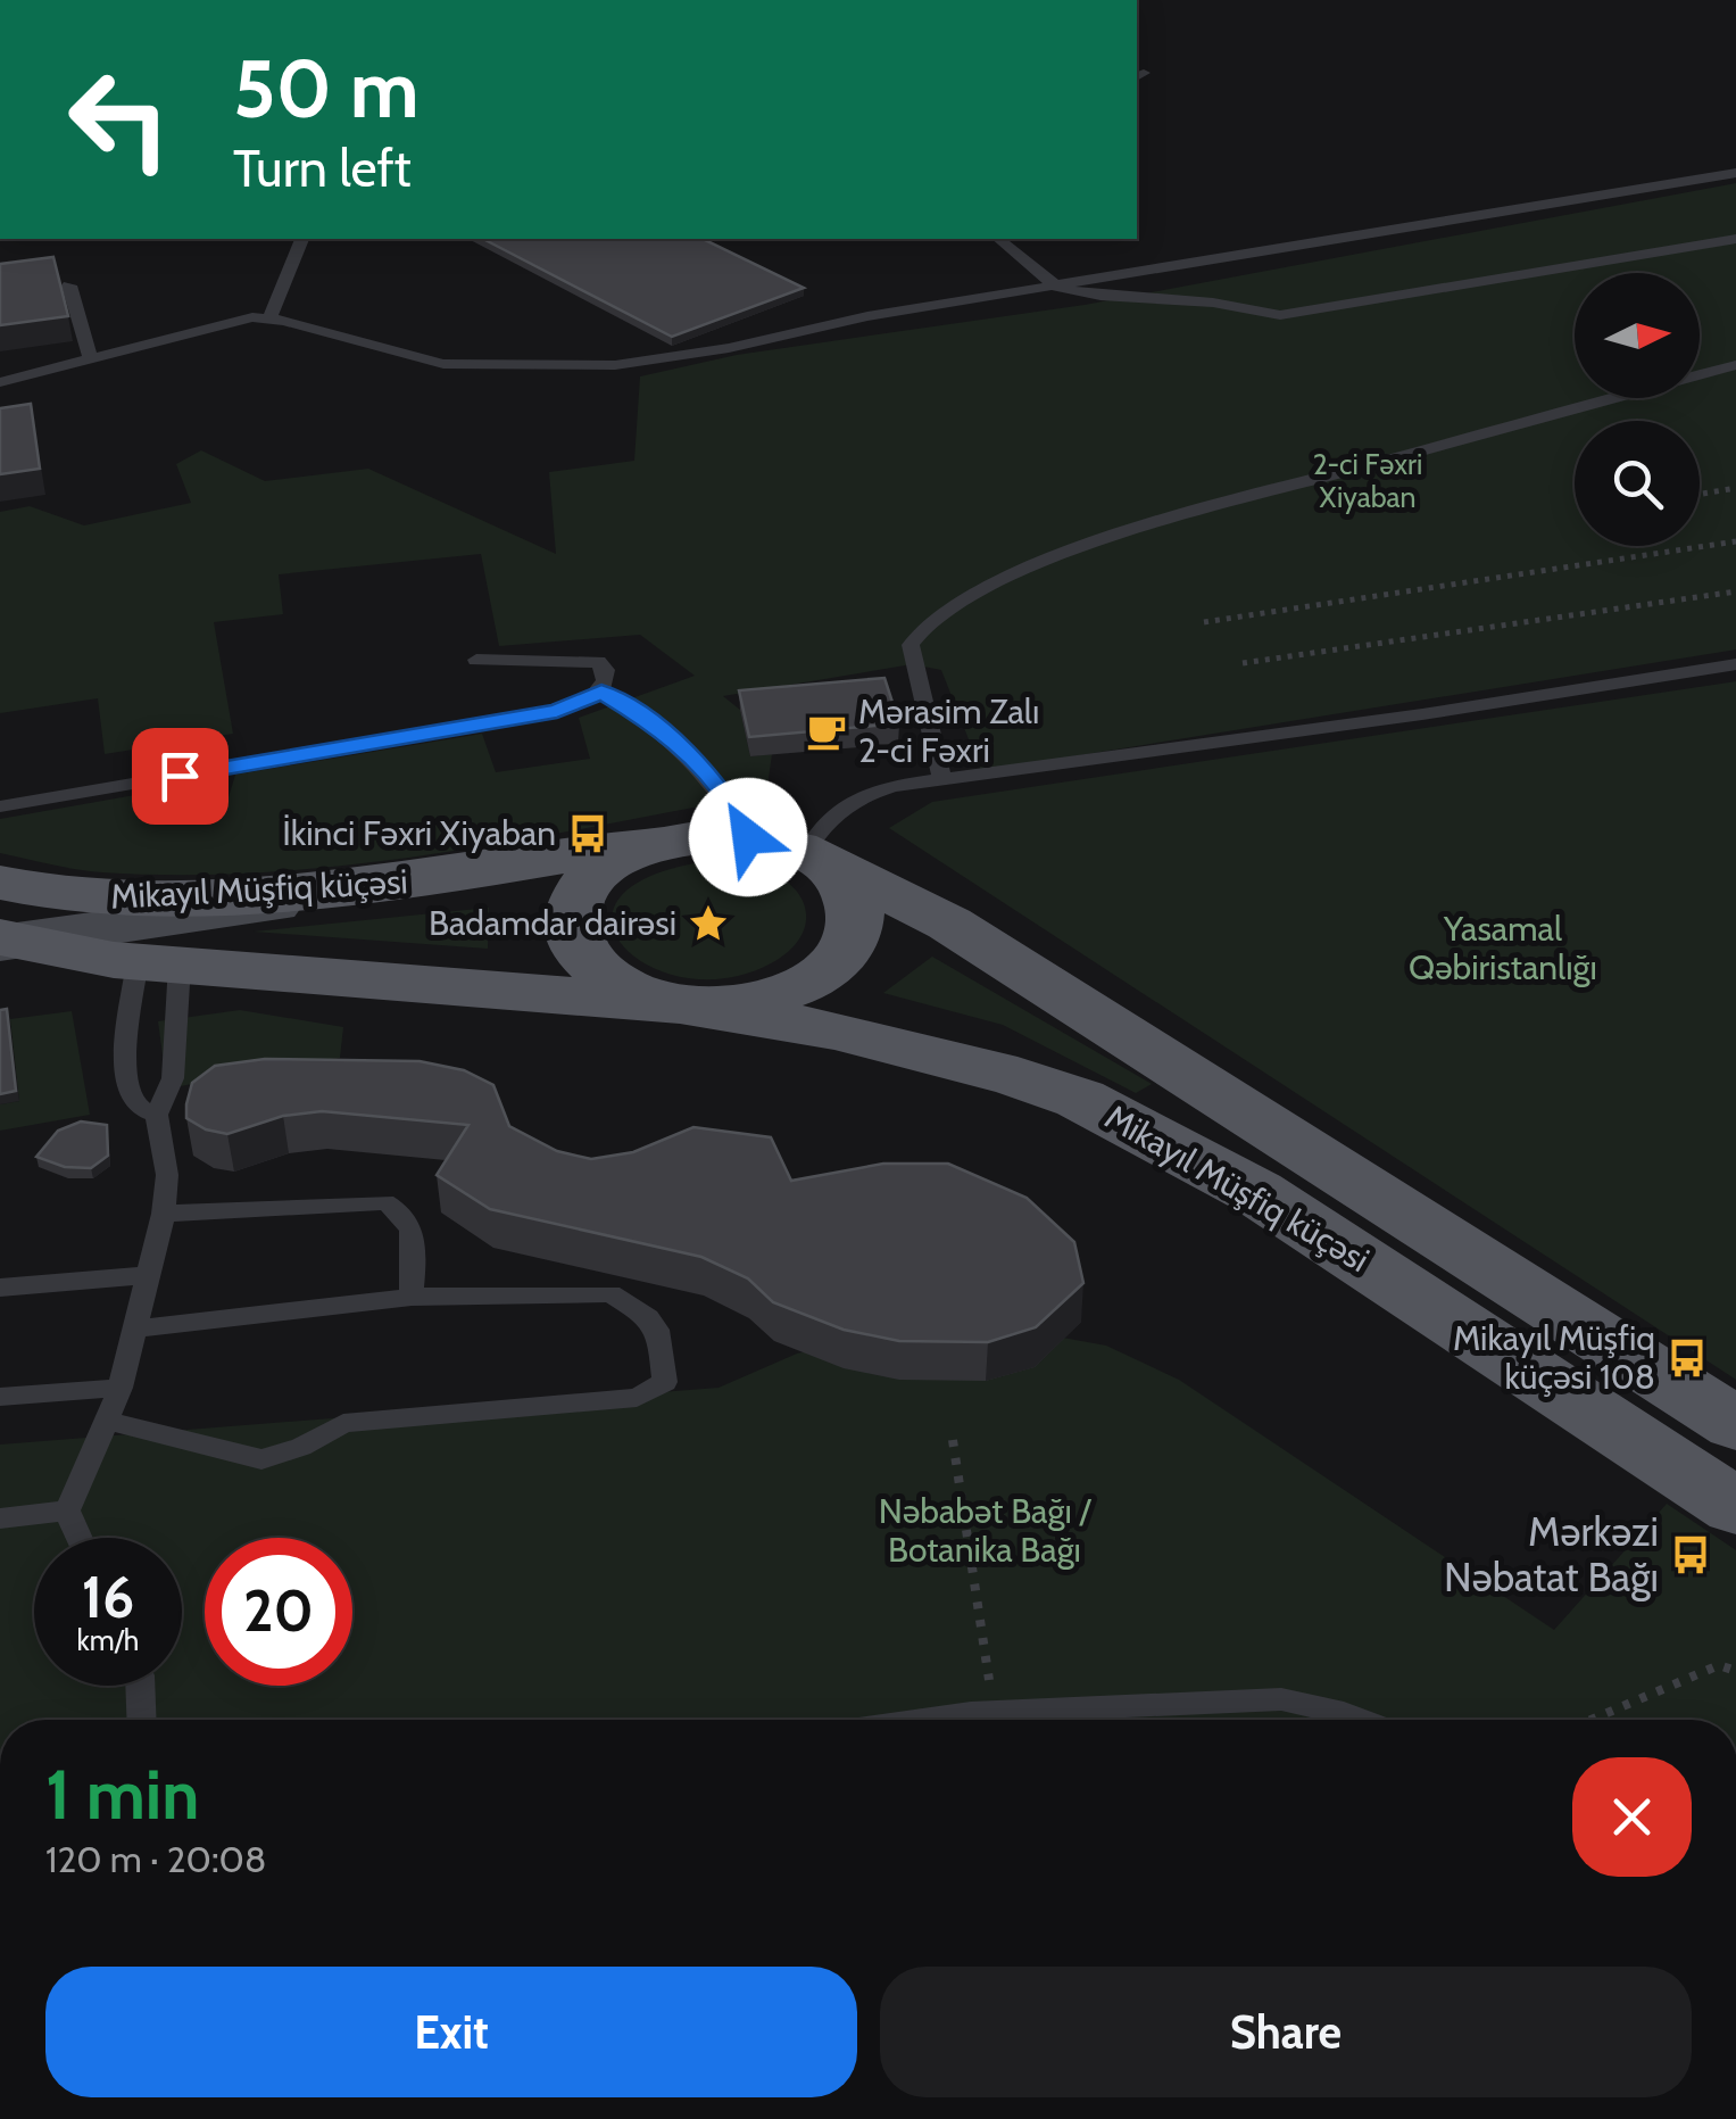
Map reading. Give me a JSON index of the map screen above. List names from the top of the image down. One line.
{"streets":{"main road":["Mikayıl Müşfiq küçəsi"]},"parks":["2-ci Fəxri Xiyaban","Yasamal Qəbiristanlığı","Nəbabət Bağı / Botanika Bağı"],"places":{"cafe":["Mərasim Zalı 2-ci Fəxri"],"bus stop":["İkinci Fəxri Xiyaban","Mikayıl Müşfiq küçəsi 108","Mərkəzi Nəbatat Bağı"],"place":["Badamdar dairəsi"]},"north":"right","page":{"turn":["50 m","Turn left"],"speed":"16 km/h","limit":"20","heading":["1 min","120 m · 20:08"],"buttons":["Exit","Share"]}}
